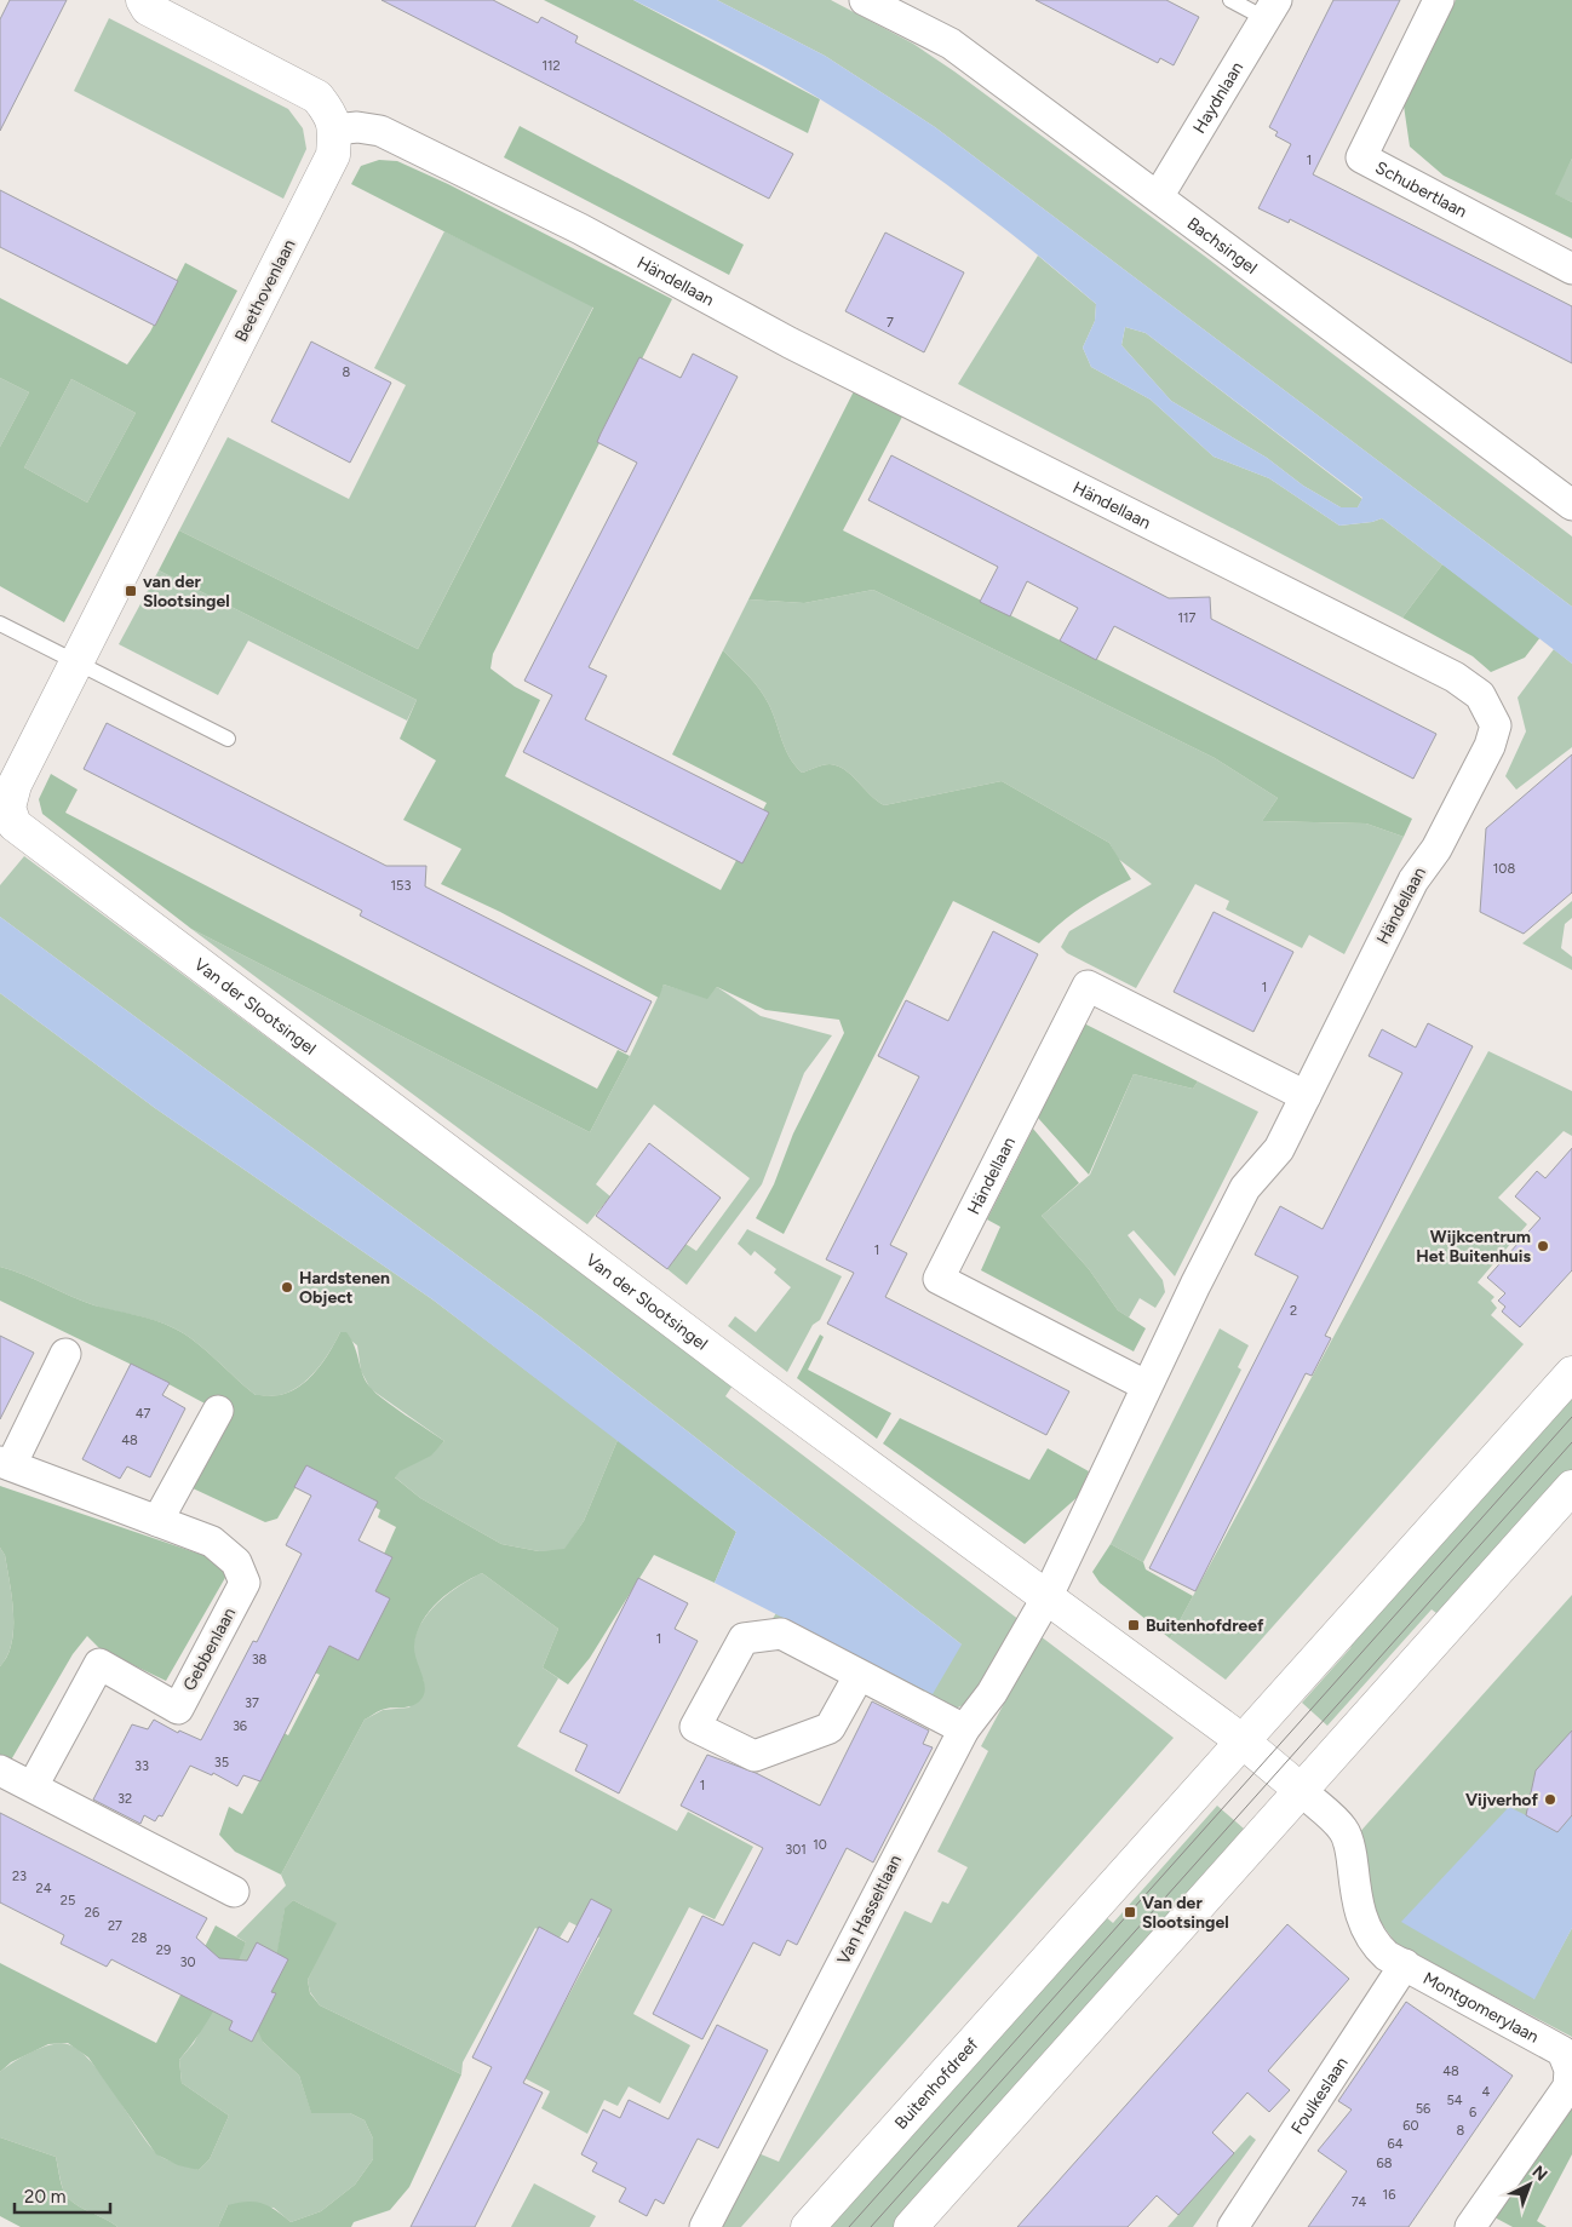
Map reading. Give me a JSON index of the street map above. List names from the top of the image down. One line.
{"streets":{"street":["Haydnlaan","Schubertlaan","Bachsingel","Händellaan","Beethovenlaan","Van der Slootsingel","Gebbenlaan","Van Hasseltlaan","Montgomerylaan","Buitenhofdreef","Foulkeslaan"]},"crossings":[["Haydnlaan","Bachsingel"],["Händellaan","Beethovenlaan"],["Händellaan","Van der Slootsingel"],["Händellaan","Van Hasseltlaan"],["Beethovenlaan","Van der Slootsingel"],["Van der Slootsingel","Van Hasseltlaan"],["Van der Slootsingel","Montgomerylaan"],["Van der Slootsingel","Buitenhofdreef"],["Montgomerylaan","Foulkeslaan"]],"places":{"transit":["van der Slootsingel","Buitenhofdreef","Van der Slootsingel"],"other":["Wijkcentrum Het Buitenhuis","Hardstenen Object","Vijverhof"]},"house_numbers":["112","1","7","8","117","108","153","1","1","2","47","48","1","38","37","36","35","33","1","32","10","301","23","24","25","26","27","28","29","30","48","4","54","56","6","60","8","64","68","16","74"],"scale_bar":"20 m","north":"top right"}
